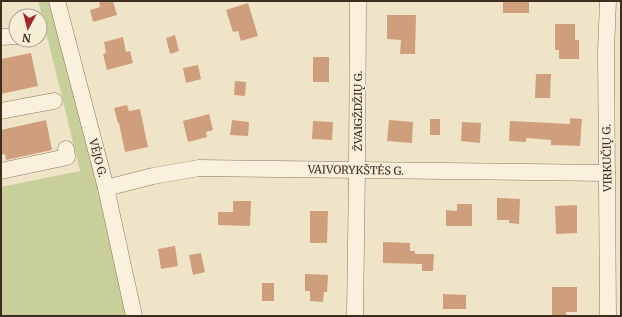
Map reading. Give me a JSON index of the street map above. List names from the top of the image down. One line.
{"streets":{"street":["ŽVAIGŽDŽIŲ G.","VĖJO G.","VIRKUČIŲ G.","VAIVORYKŠTĖS G."]},"crossings":[["ŽVAIGŽDŽIŲ G.","VAIVORYKŠTĖS G."],["VĖJO G.","VAIVORYKŠTĖS G."],["VIRKUČIŲ G.","VAIVORYKŠTĖS G."]],"north":"bottom"}
